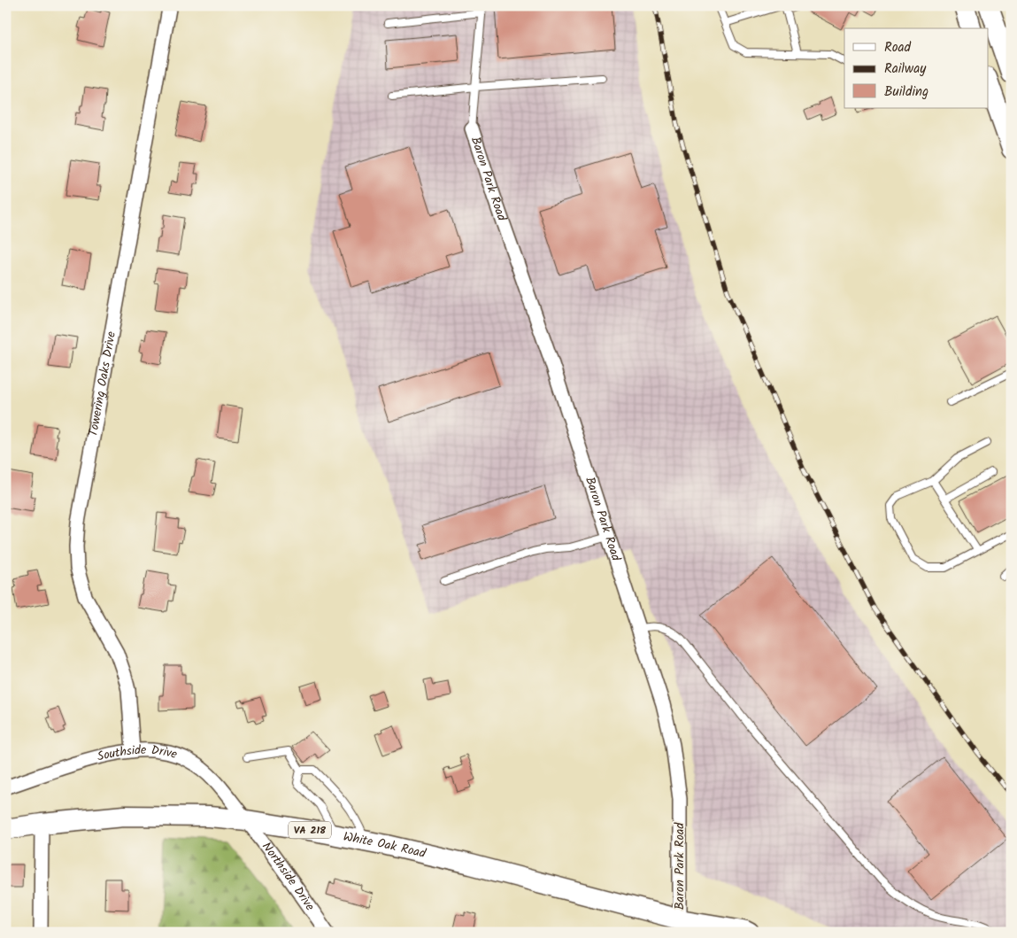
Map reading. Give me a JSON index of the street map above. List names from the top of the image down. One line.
{"streets":{"main road":["VA 218","White Oak Road"],"street":["Baron Park Road","Towering Oaks Drive","Southside Drive","Northside Drive"]},"crossings":[["Baron Park Road","White Oak Road"],["Towering Oaks Drive","Southside Drive"],["Southside Drive","White Oak Road"],["Southside Drive","Northside Drive"],["White Oak Road","Northside Drive"]],"legend":["Road","Railway","Building"]}
